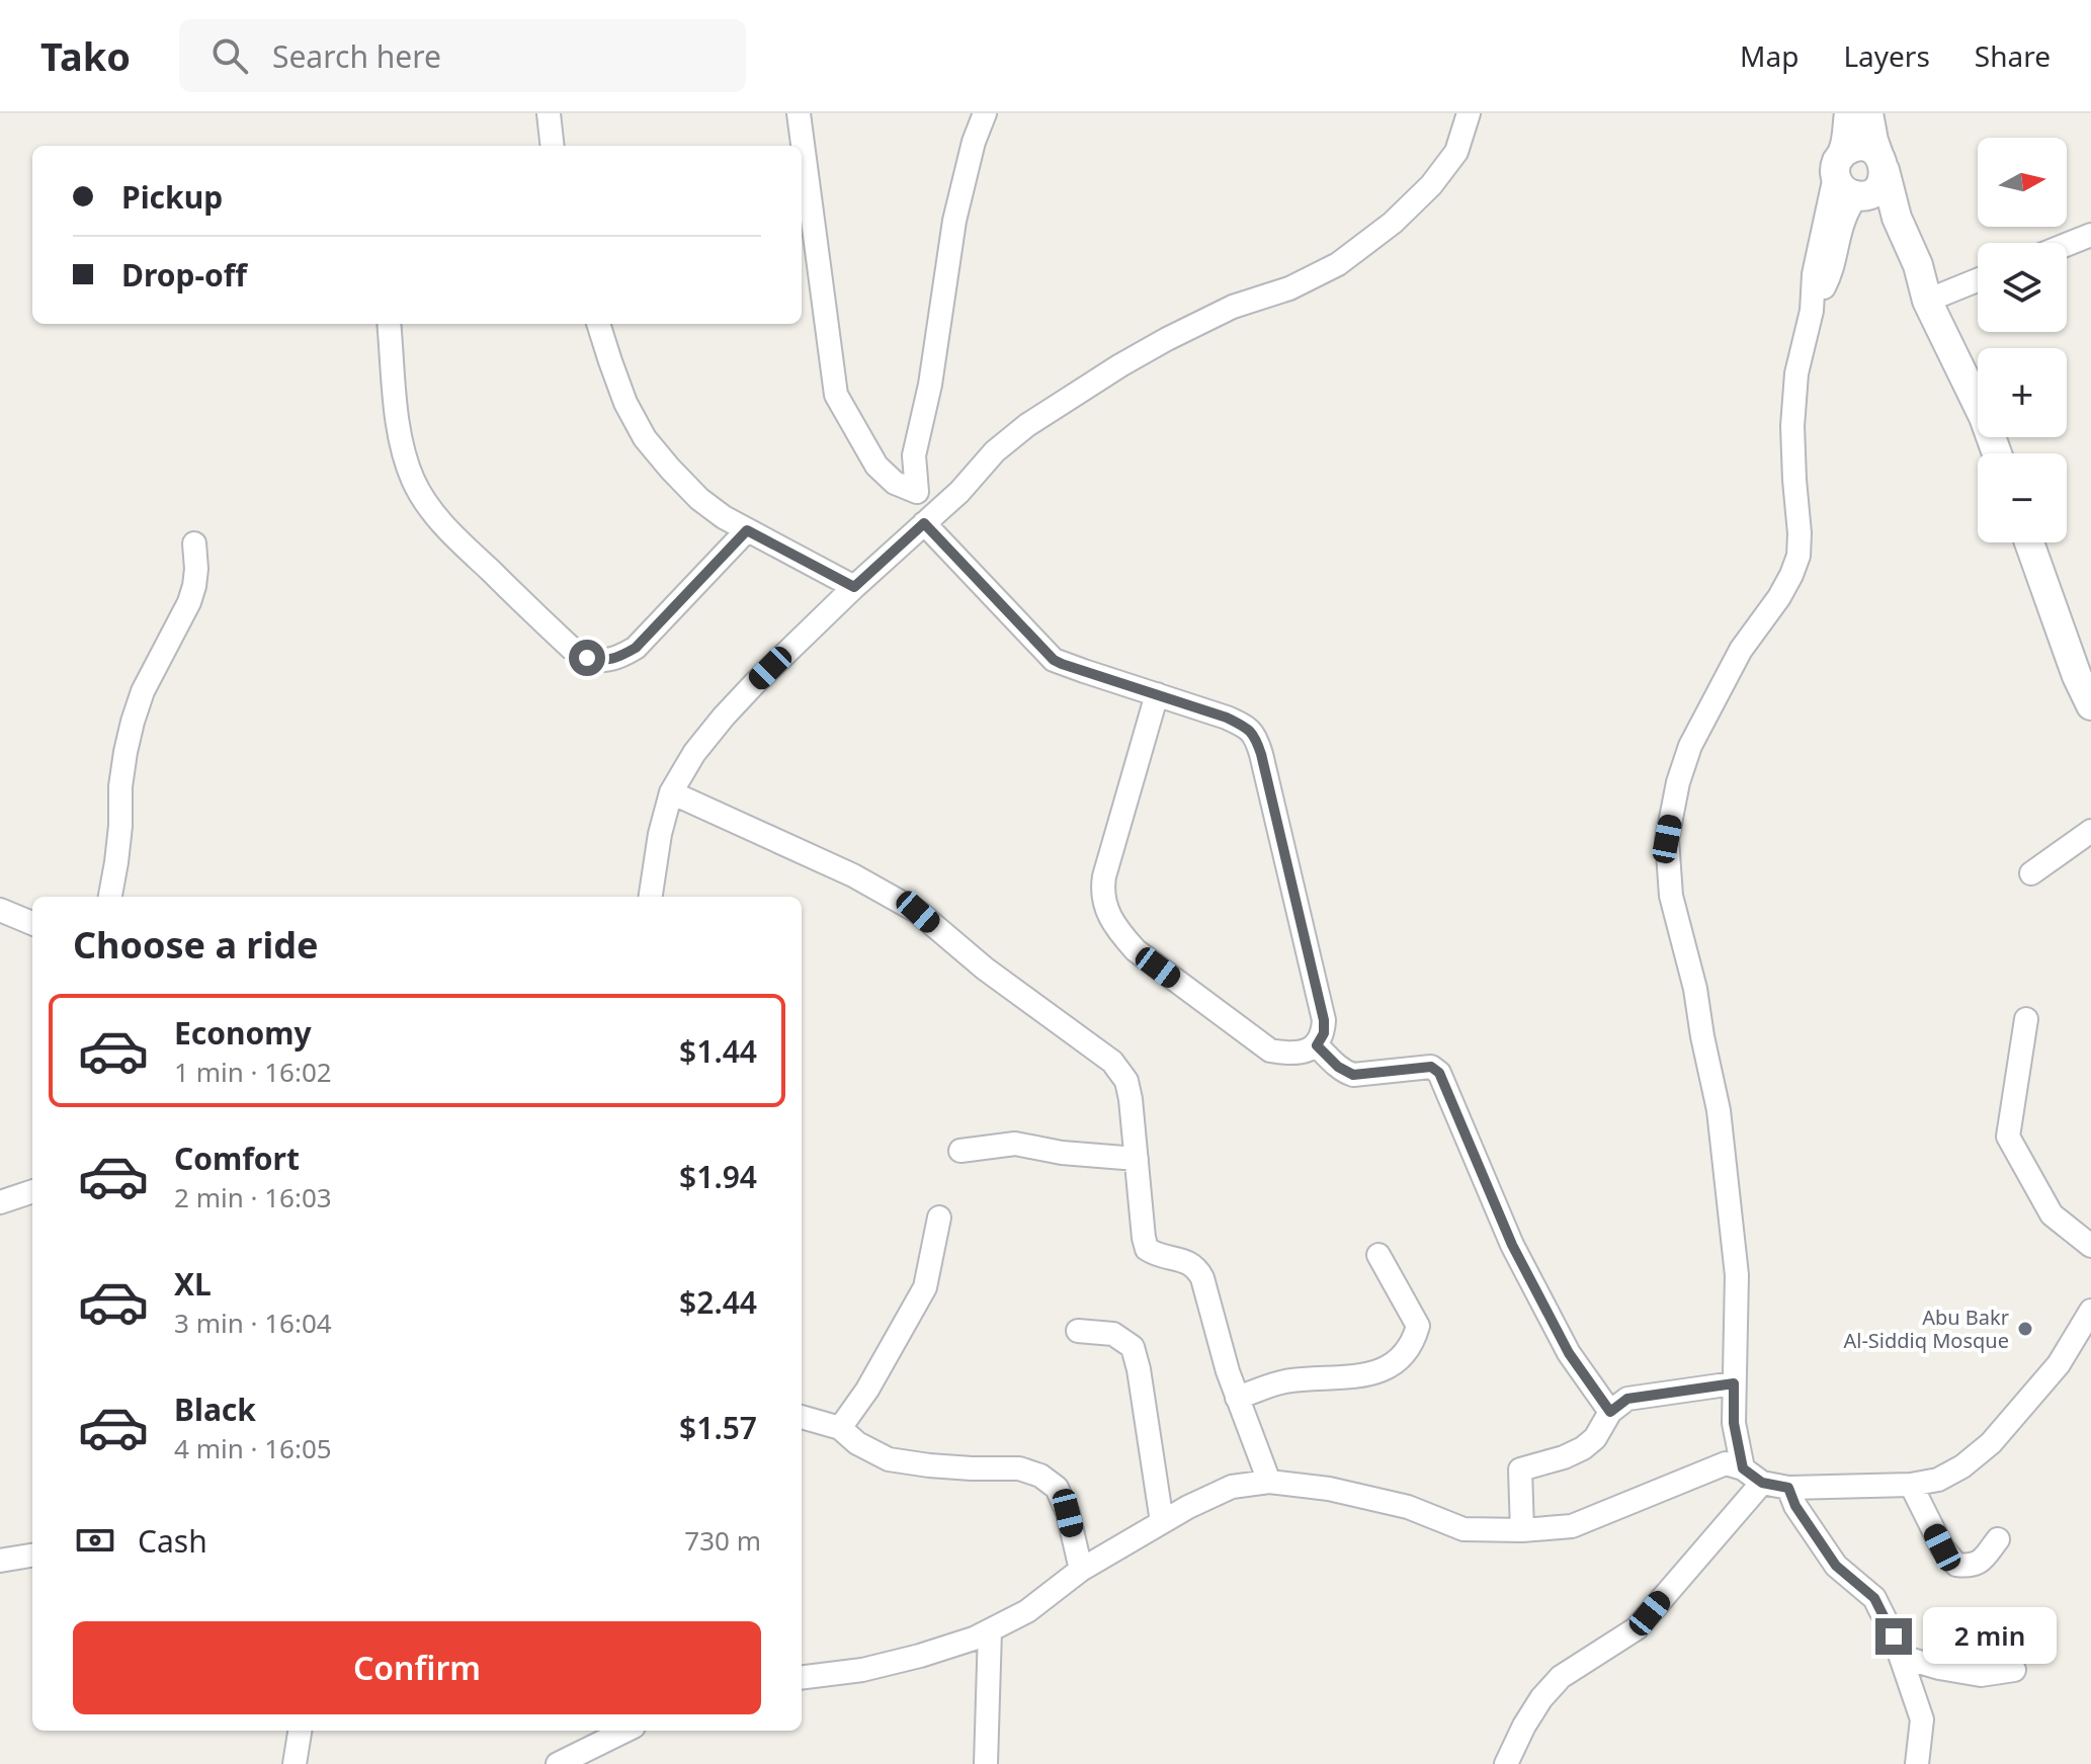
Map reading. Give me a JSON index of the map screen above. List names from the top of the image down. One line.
{"places":["Abu Bakr Al-Siddiq Mosque"],"north":"right","page":{"header":"Tako","search":"Search here","nav":["Map","Layers","Share"],"map_buttons":["+","−"],"banner":["Pickup","Drop-off"],"heading":"Choose a ride","list":[{"name":"Economy","note":"1 min · 16:02","value":"$1.44"},{"name":"Comfort","note":"2 min · 16:03","value":"$1.94"},{"name":"XL","note":"3 min · 16:04","value":"$2.44"},{"name":"Black","note":"4 min · 16:05","value":"$1.57"}],"pay":["Cash","730 m"],"buttons":"Confirm","bubble":"2 min"}}
